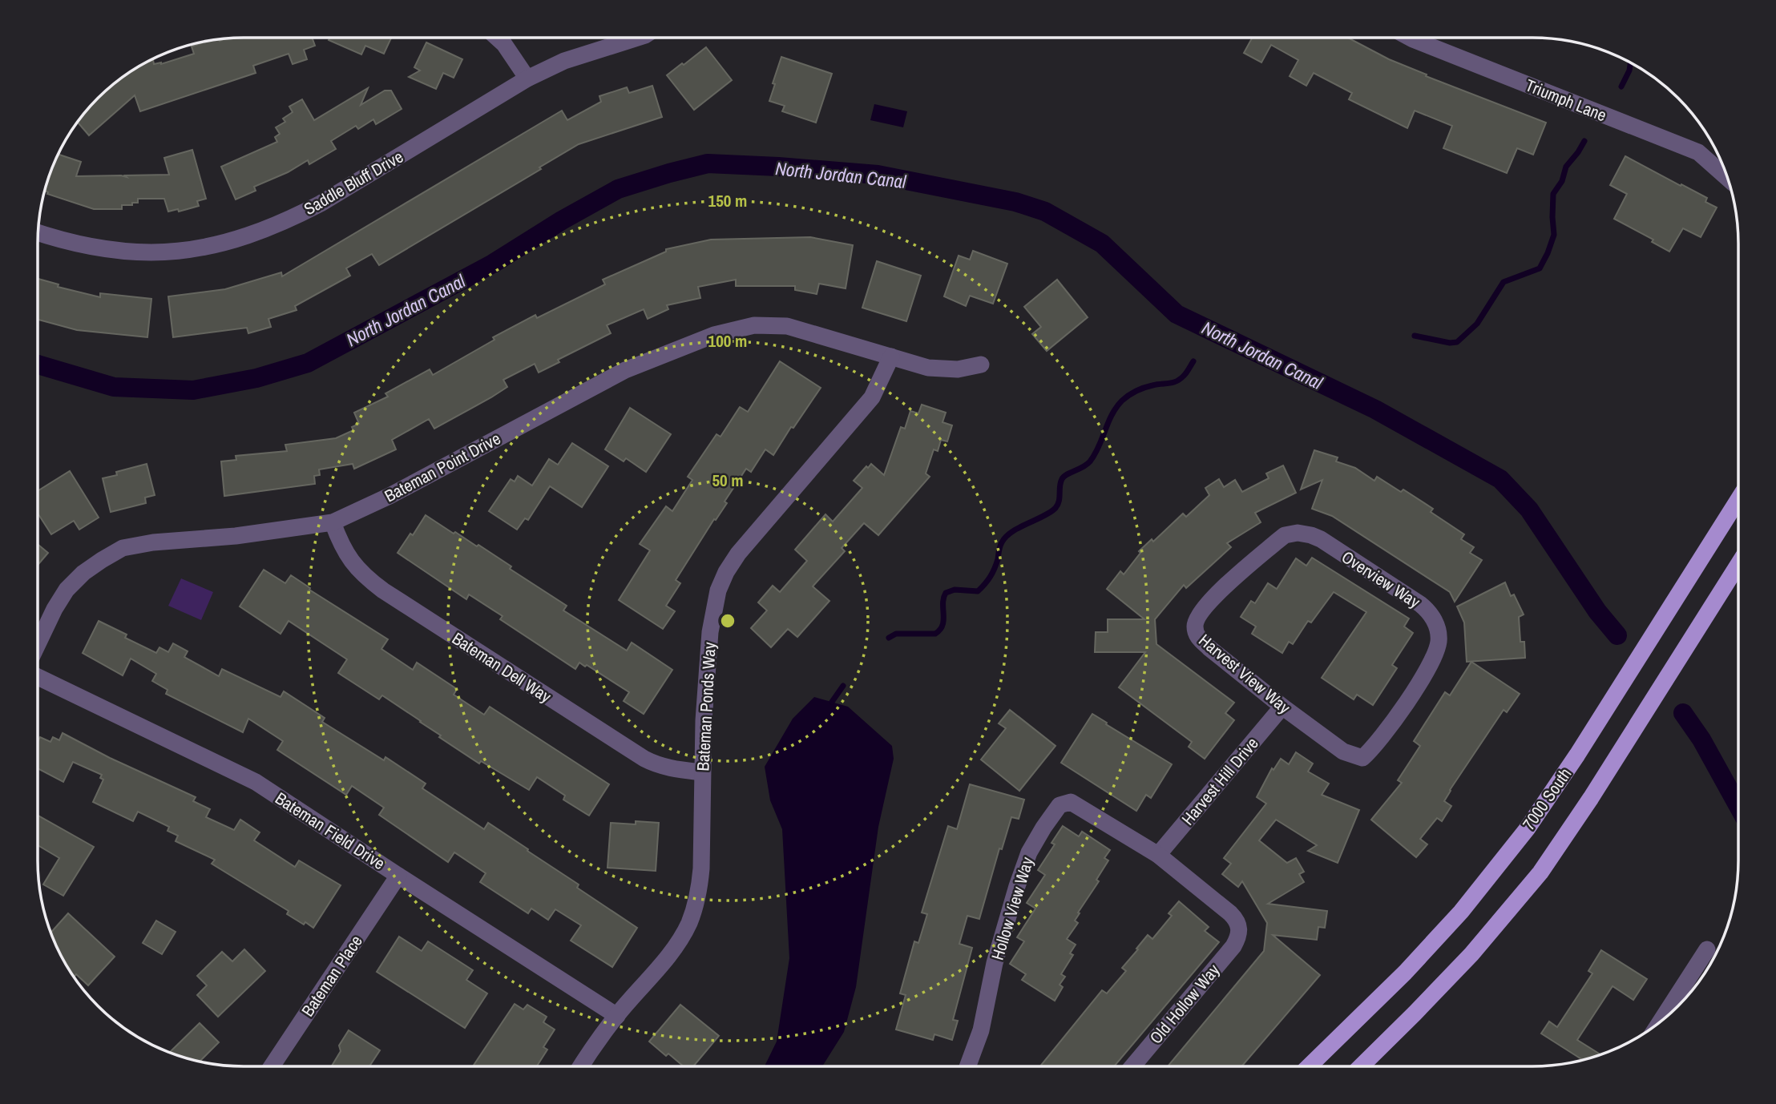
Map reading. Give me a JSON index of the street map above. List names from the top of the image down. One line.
{"streets":{"main road":["7000 South"],"street":["Triumph Lane","Saddle Bluff Drive","Bateman Point Drive","Overview Way","Bateman Dell Way","Harvest View Way","Bateman Ponds Way","Harvest Hill Drive","Bateman Field Drive","Hollow View Way","Bateman Place","Old Hollow Way"]},"crossings":[["Bateman Point Drive","Bateman Dell Way"],["Bateman Point Drive","Bateman Ponds Way"],["Overview Way","Harvest View Way"],["Bateman Dell Way","Bateman Ponds Way"],["Harvest View Way","Harvest Hill Drive"],["Bateman Ponds Way","Bateman Field Drive"],["Harvest Hill Drive","Hollow View Way"],["Bateman Field Drive","Bateman Place"],["Hollow View Way","Old Hollow Way"]],"water":["North Jordan Canal"],"rings":["150 m","100 m","50 m"]}
